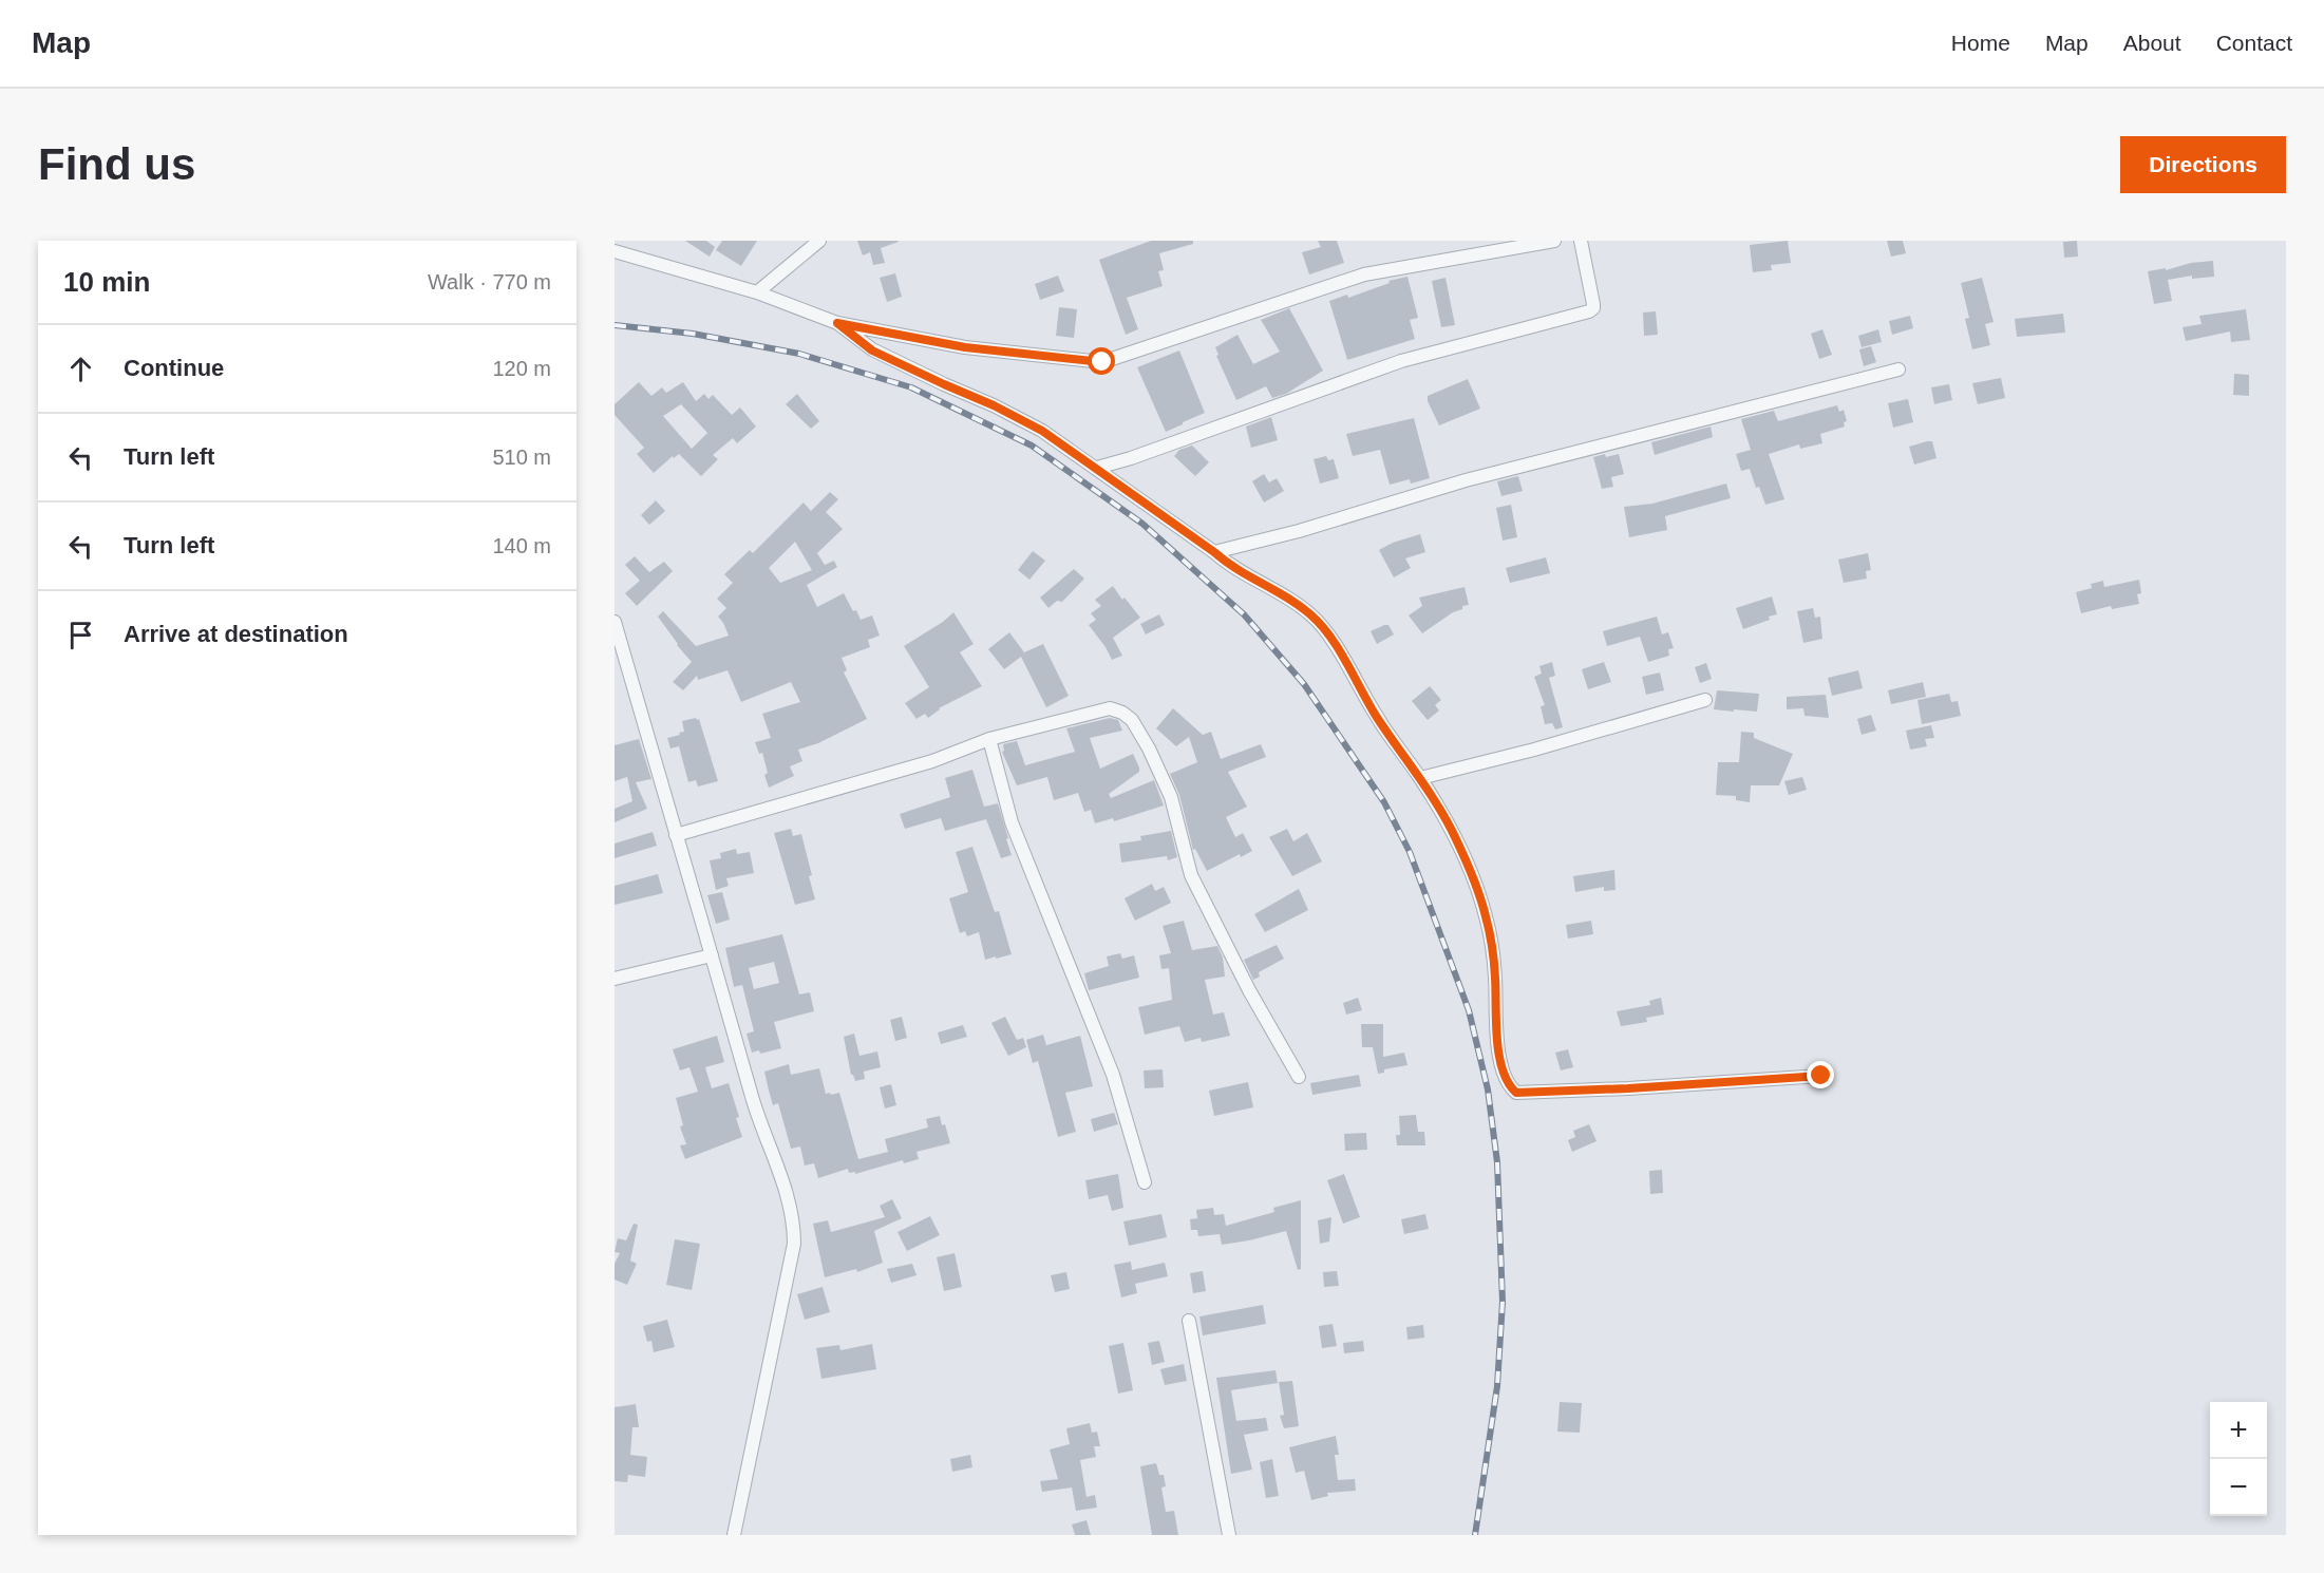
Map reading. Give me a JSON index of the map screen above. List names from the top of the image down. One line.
{"page":{"header":"Map","nav":["Home","Map","About","Contact"],"buttons":"Directions","title":"Find us","heading":["10 min","Walk · 770 m"],"list":[["Continue","120 m"],["Turn left","510 m"],["Turn left","140 m"],"Arrive at destination"],"map_buttons":["+","−"]}}
